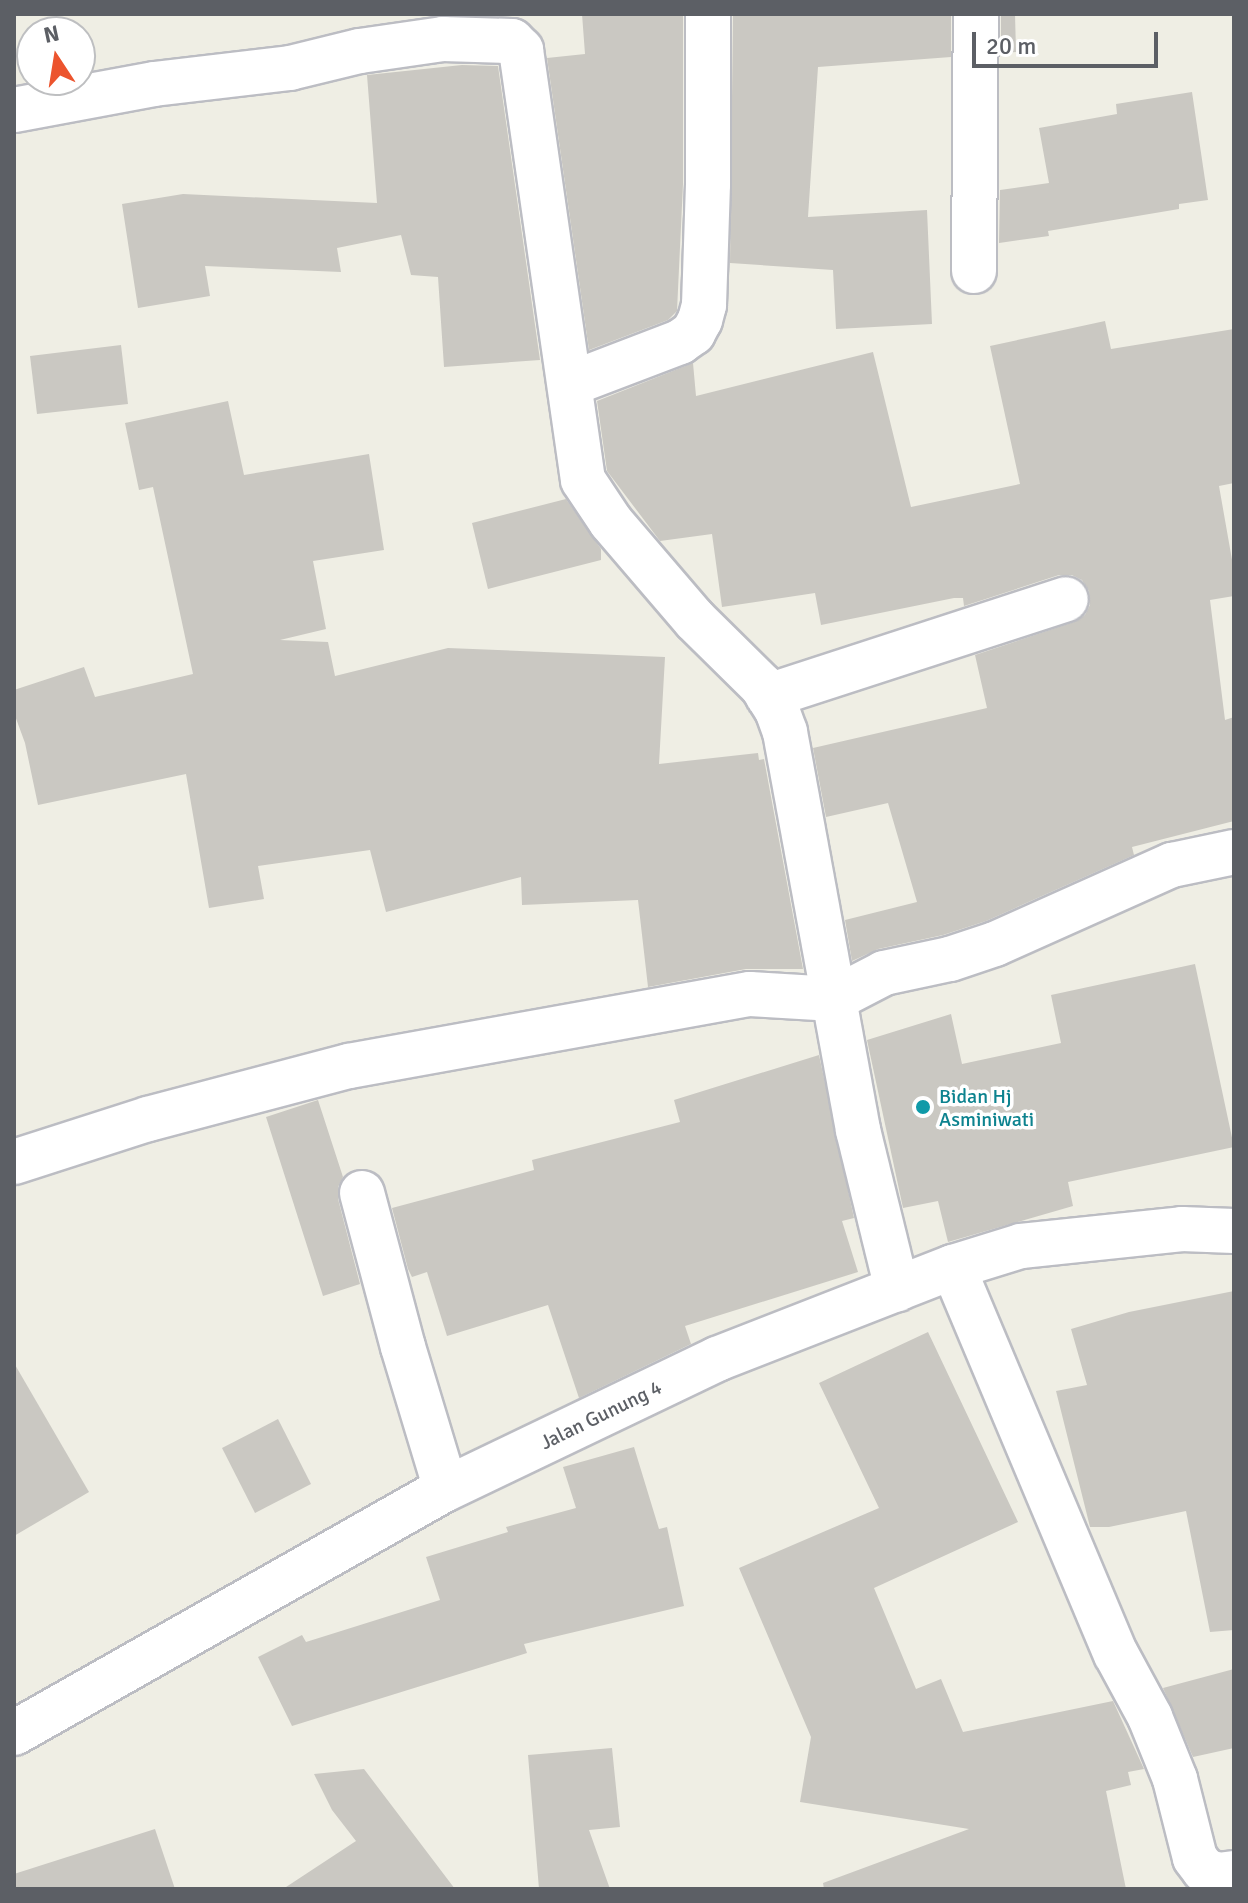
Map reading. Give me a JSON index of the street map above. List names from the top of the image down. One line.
{"streets":{"street":["Jalan Gunung 4"]},"places":["Bidan Hj Asminiwati"],"scale_bar":"20 m","north":"top"}
